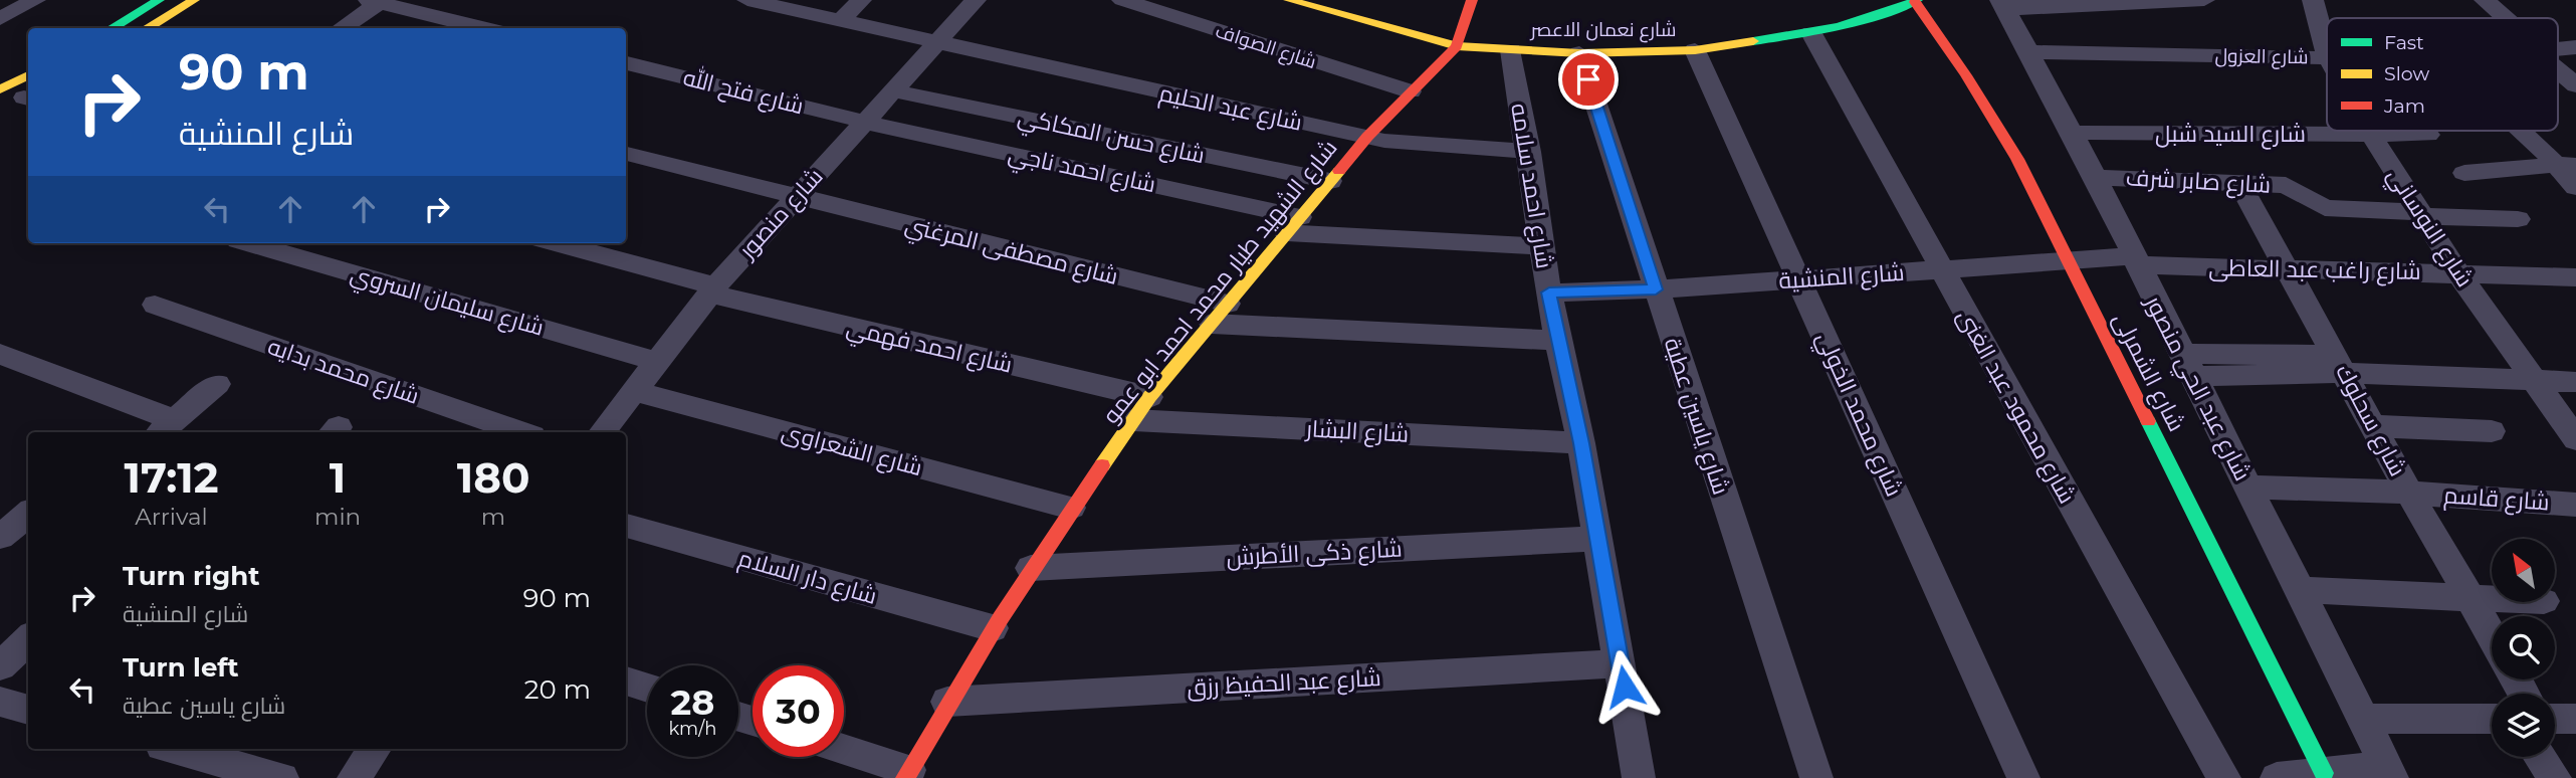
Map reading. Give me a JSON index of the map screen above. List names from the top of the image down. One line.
{"streets":{"street":["شارع نعمان الاعصر","شارع الصواف","شارع العزول","شارع فتح الله","شارع عبد الحليم","شارع السيد شبل","شارع حسن المكاكي","شارع احمد ناجي","شارع صابر شرف","شارع احمد سلامه","شارع منصور","شارع النوساني","شارع مصطفى المرغني","شارع راغب عبد العاطى","شارع المنشية","شارع الشهيد طيار محمد احمد ابو عمو","شارع سليمان السروي","شارع احمد فهمي","شارع محمد بدايه","شارع الشمرلى","شارع عبد الحي منصور","شارع محمود عبد الغنى","شارع محمد الخولي","شارع ياسين عطية","شارع سحلوك","شارع البشار","شارع الشعراوى","شارع قاسم","شارع ذكى الأطرش","شارع دار السلام","شارع عبد الحفيظ رزق"]},"crossings":[["شارع نعمان الاعصر","شارع احمد سلامه"],["شارع نعمان الاعصر","شارع الشهيد طيار محمد احمد ابو عمو"],["شارع نعمان الاعصر","شارع الشمرلى"],["شارع نعمان الاعصر","شارع محمود عبد الغنى"],["شارع نعمان الاعصر","شارع محمد الخولي"],["شارع نعمان الاعصر","شارع ياسين عطية"],["شارع الصواف","شارع الشهيد طيار محمد احمد ابو عمو"],["شارع العزول","شارع عبد الحي منصور"],["شارع فتح الله","شارع احمد ناجي"],["شارع فتح الله","شارع منصور"],["شارع عبد الحليم","شارع احمد سلامه"],["شارع عبد الحليم","شارع منصور"],["شارع عبد الحليم","شارع الشهيد طيار محمد احمد ابو عمو"],["شارع السيد شبل","شارع النوساني"],["شارع السيد شبل","شارع عبد الحي منصور"],["شارع حسن المكاكي","شارع منصور"],["شارع حسن المكاكي","شارع الشهيد طيار محمد احمد ابو عمو"],["شارع احمد ناجي","شارع احمد سلامه"],["شارع احمد ناجي","شارع منصور"],["شارع احمد ناجي","شارع الشهيد طيار محمد احمد ابو عمو"],["شارع صابر شرف","شارع النوساني"],["شارع صابر شرف","شارع عبد الحي منصور"],["شارع صابر شرف","شارع سحلوك"],["شارع احمد سلامه","شارع مصطفى المرغني"],["شارع احمد سلامه","شارع المنشية"],["شارع احمد سلامه","شارع البشار"],["شارع احمد سلامه","شارع ذكى الأطرش"],["شارع احمد سلامه","شارع عبد الحفيظ رزق"],["شارع منصور","شارع مصطفى المرغني"],["شارع منصور","شارع سليمان السروي"],["شارع منصور","شارع احمد فهمي"],["شارع منصور","شارع الشعراوى"],["شارع النوساني","شارع راغب عبد العاطى"],["شارع مصطفى المرغني","شارع الشهيد طيار محمد احمد ابو عمو"],["شارع راغب عبد العاطى","شارع المنشية"],["شارع راغب عبد العاطى","شارع عبد الحي منصور"],["شارع راغب عبد العاطى","شارع سحلوك"],["شارع المنشية","شارع الشمرلى"],["شارع المنشية","شارع عبد الحي منصور"],["شارع المنشية","شارع محمود عبد الغنى"],["شارع المنشية","شارع محمد الخولي"],["شارع المنشية","شارع ياسين عطية"],["شارع الشهيد طيار محمد احمد ابو عمو","شارع احمد فهمي"],["شارع الشهيد طيار محمد احمد ابو عمو","شارع البشار"],["شارع الشهيد طيار محمد احمد ابو عمو","شارع الشعراوى"],["شارع الشهيد طيار محمد احمد ابو عمو","شارع ذكى الأطرش"],["شارع الشهيد طيار محمد احمد ابو عمو","شارع دار السلام"],["شارع الشهيد طيار محمد احمد ابو عمو","شارع عبد الحفيظ رزق"],["شارع احمد فهمي","شارع البشار"],["شارع عبد الحي منصور","شارع قاسم"],["شارع سحلوك","شارع قاسم"]],"legend":["Fast","Slow","Jam"],"north":"top left","page":{"turn":["90 m","شارع المنشية"],"eta":["17:12","Arrival","1","min","180","m"],"list":[{"name":"Turn right","note":"شارع المنشية","value":"90 m"},{"name":"Turn left","note":"شارع ياسين عطية","value":"20 m"}],"speed":"28 km/h","limit":"30"}}
